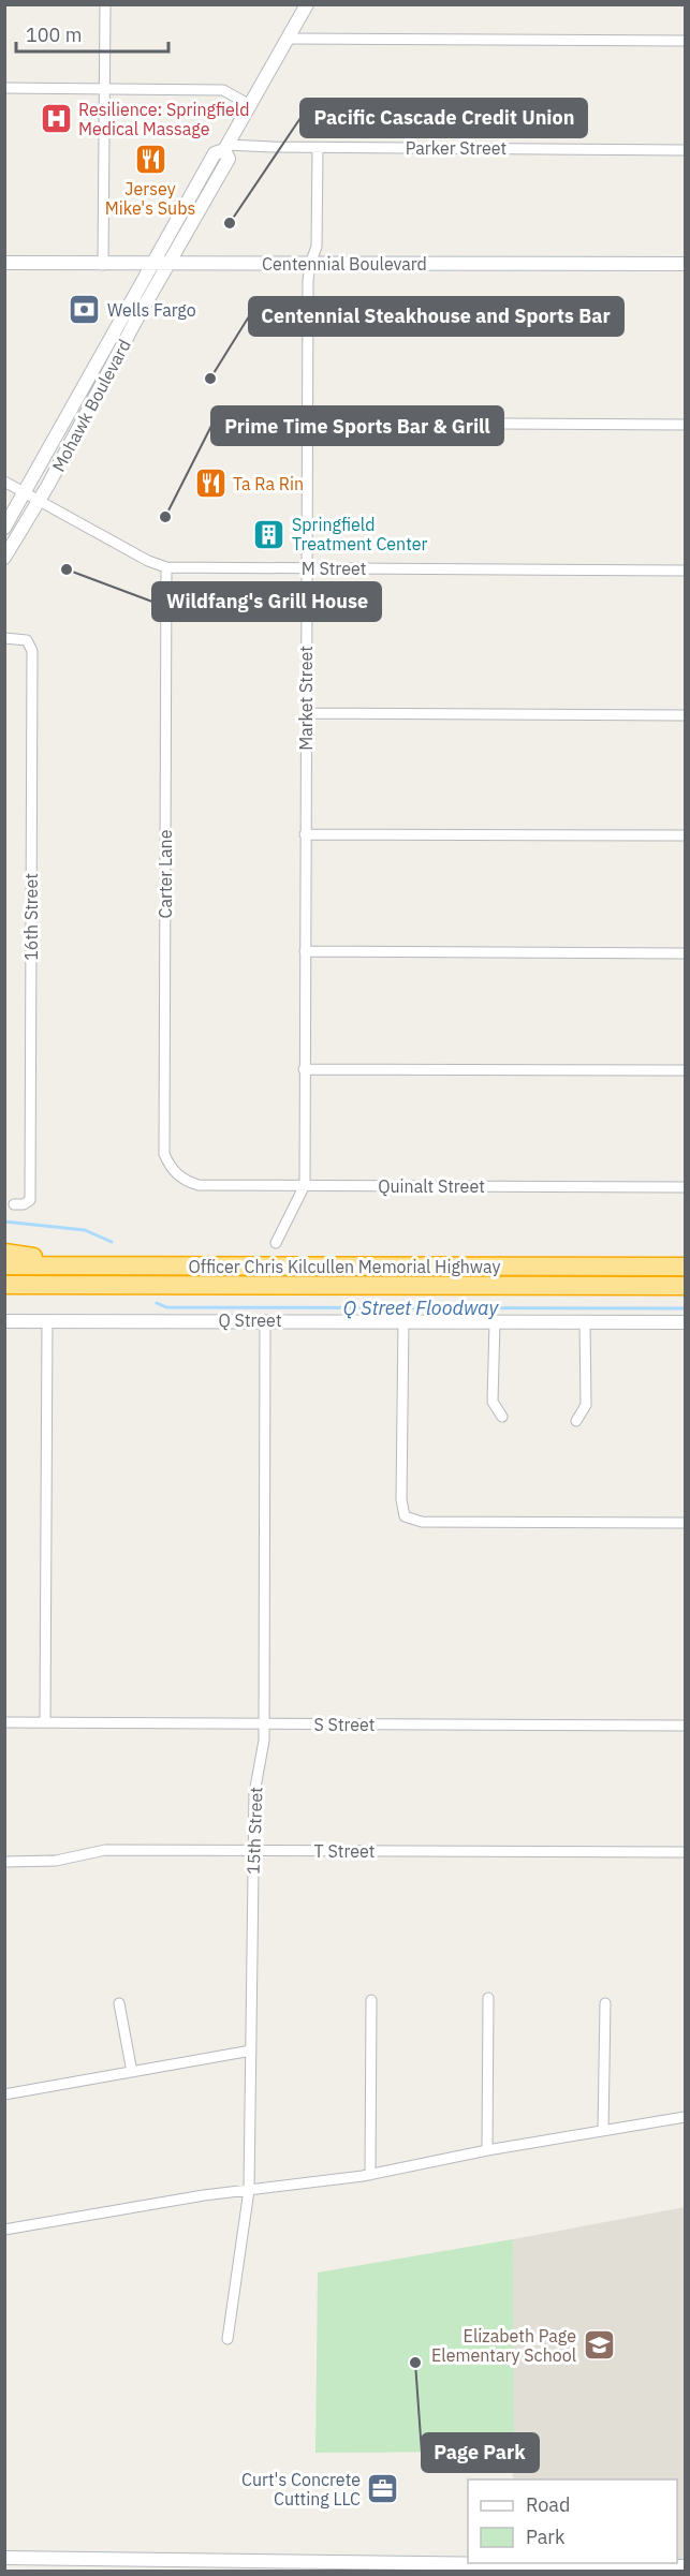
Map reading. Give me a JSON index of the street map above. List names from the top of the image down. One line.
{"streets":{"highway":["Officer Chris Kilcullen Memorial Highway"],"main road":["Centennial Boulevard","Mohawk Boulevard","Q Street"],"street":["Parker Street","M Street","Market Street","Carter Lane","16th Street","Quinalt Street","S Street","15th Street","T Street"]},"crossings":[["Parker Street","Mohawk Boulevard"],["Parker Street","Market Street"],["Centennial Boulevard","Mohawk Boulevard"],["Centennial Boulevard","Market Street"],["Mohawk Boulevard","M Street"],["M Street","Market Street"],["M Street","Carter Lane"],["Market Street","Quinalt Street"],["Carter Lane","Quinalt Street"],["Q Street","15th Street"],["S Street","15th Street"],["15th Street","T Street"]],"water":["Q Street Floodway"],"places":{"hospital":["Resilience: Springfield Medical Massage"],"restaurant":["Jersey Mike's Subs","Ta Ra Rin"],"other":["Pacific Cascade Credit Union","Centennial Steakhouse and Sports Bar","Prime Time Sports Bar & Grill","Wildfang's Grill House","Page Park"],"bank":["Wells Fargo"],"building":["Springfield Treatment Center"],"school or university":["Elizabeth Page Elementary School"],"office":["Curt's Concrete Cutting LLC"]},"legend":["Road","Park"],"scale_bar":"100 m"}
